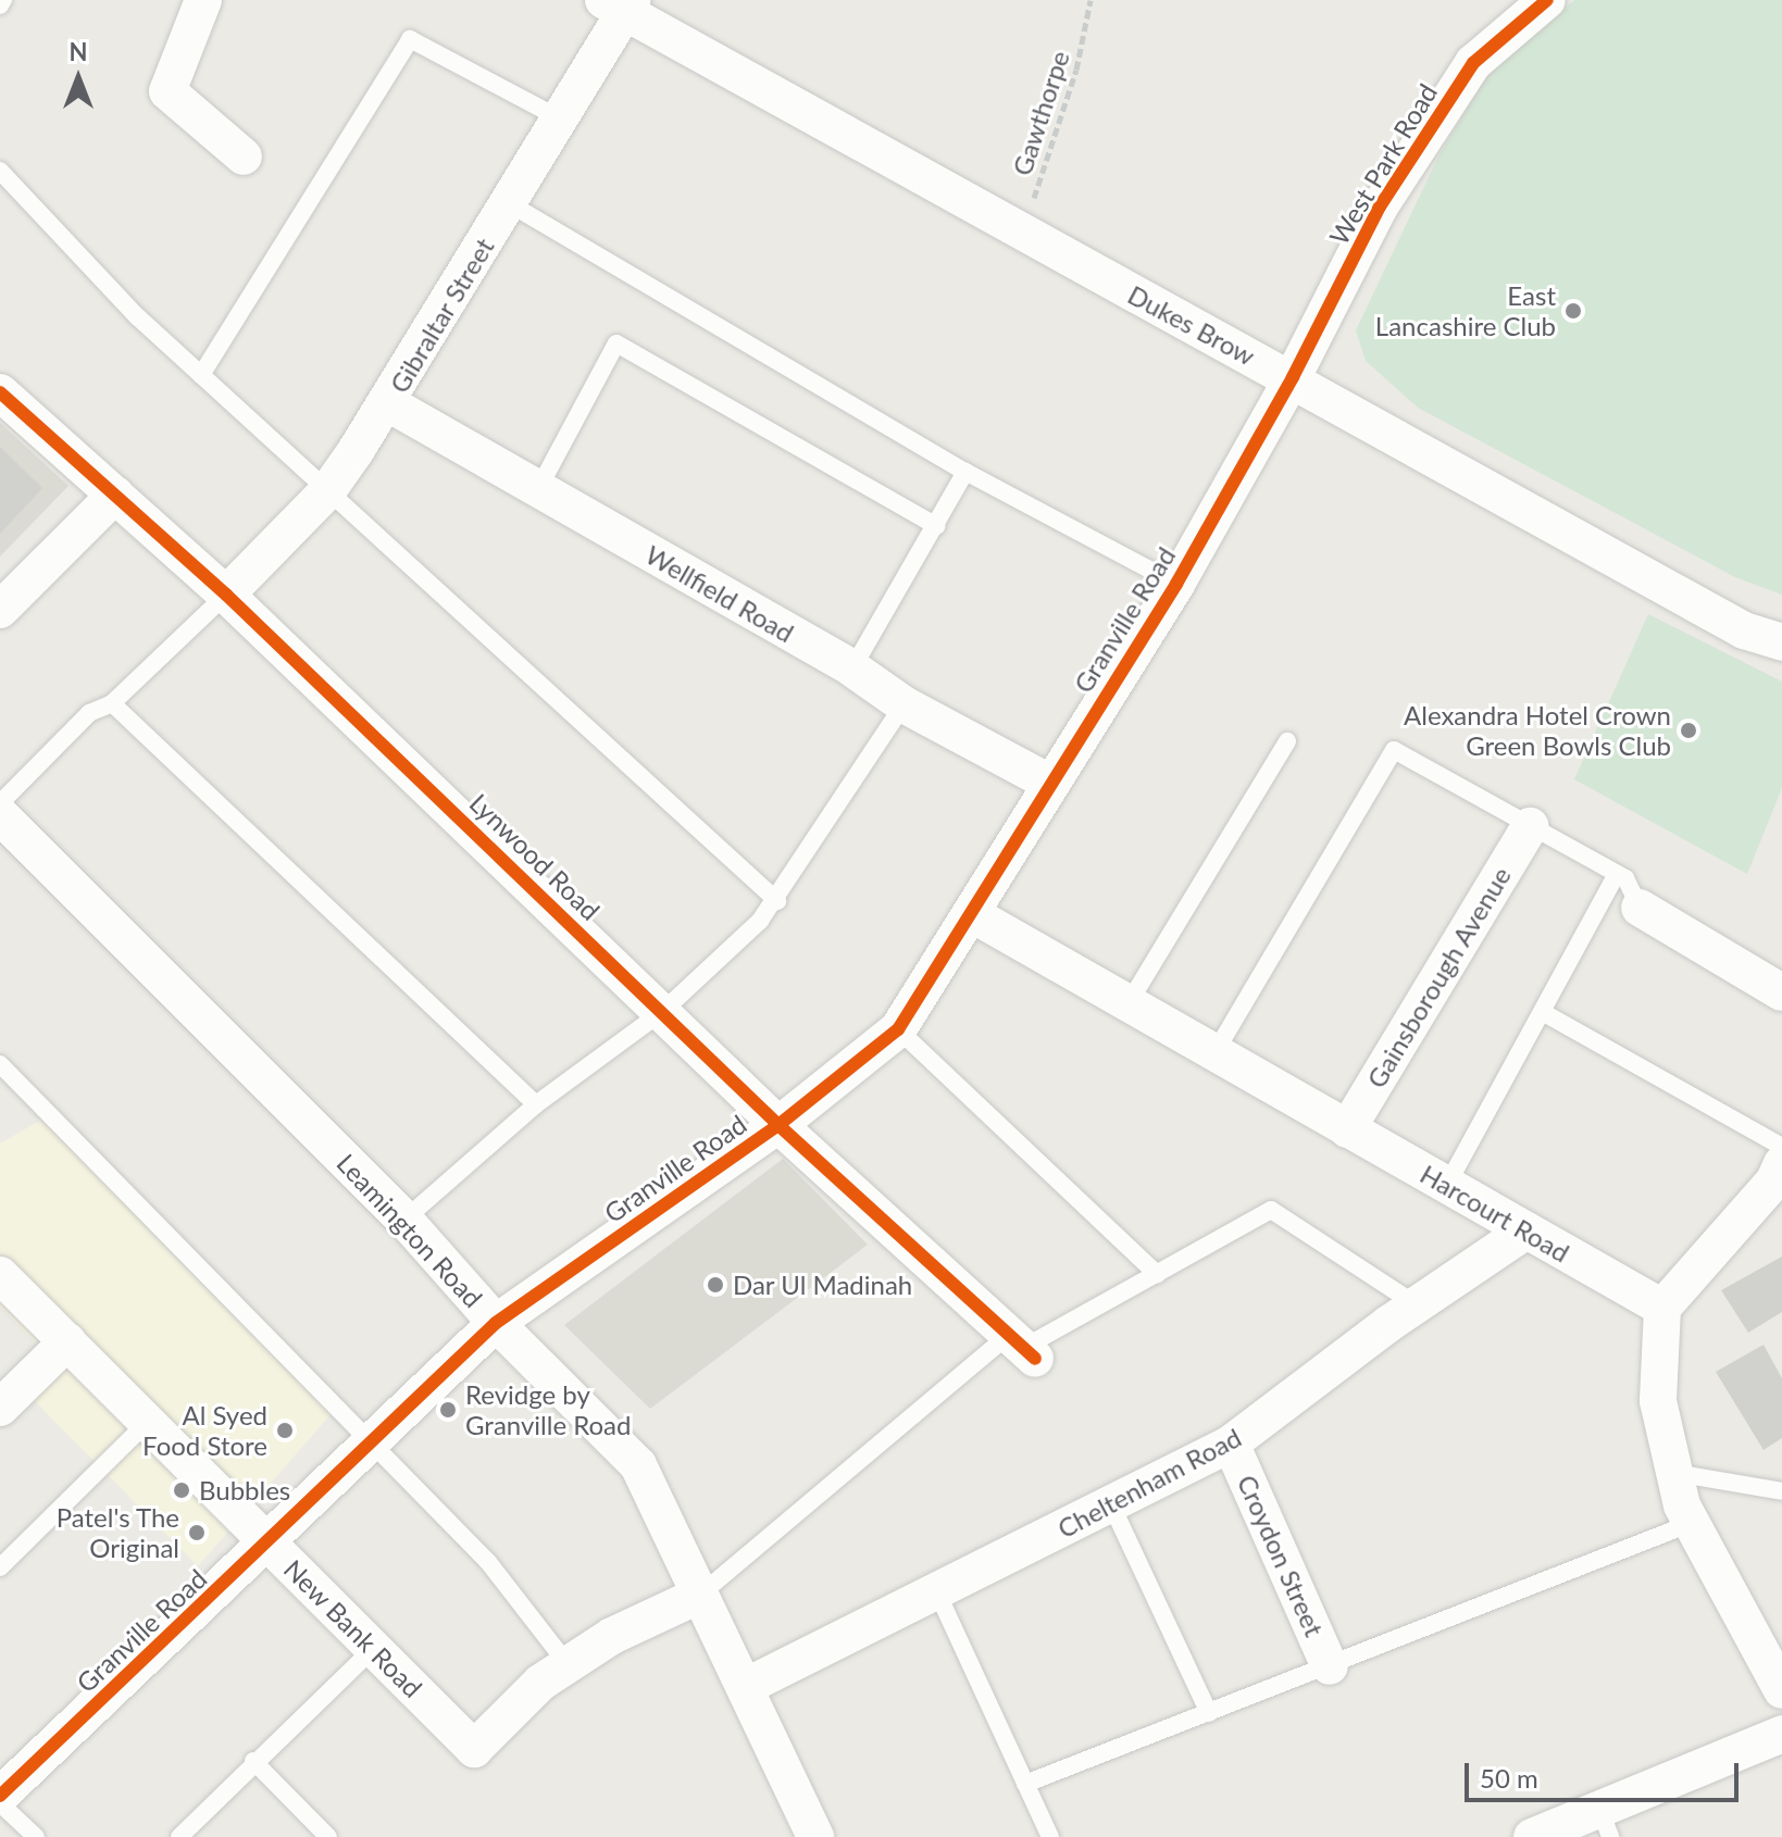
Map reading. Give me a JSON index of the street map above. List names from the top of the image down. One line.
{"streets":{"street":["West Park Road","Gibraltar Street","Dukes Brow","Wellfield Road","Granville Road","Lynwood Road","Gainsborough Avenue","Harcourt Road","Leamington Road","Cheltenham Road","Croydon Street","New Bank Road"],"path":["Gawthorpe"]},"crossings":[["Gawthorpe","Dukes Brow"],["West Park Road","Dukes Brow"],["West Park Road","Granville Road"],["Gibraltar Street","Dukes Brow"],["Gibraltar Street","Wellfield Road"],["Gibraltar Street","Lynwood Road"],["Dukes Brow","Granville Road"],["Wellfield Road","Granville Road"],["Granville Road","Lynwood Road"],["Granville Road","Harcourt Road"],["Granville Road","Leamington Road"],["Granville Road","New Bank Road"],["Gainsborough Avenue","Harcourt Road"],["Harcourt Road","Cheltenham Road"],["Leamington Road","Cheltenham Road"],["Leamington Road","New Bank Road"],["Cheltenham Road","Croydon Street"]],"places":["East Lancashire Club","Alexandra Hotel Crown Green Bowls Club","Dar Ul Madinah","Revidge by Granville Road","Al Syed Food Store","Bubbles","Patel's The Original"],"scale_bar":"50 m","north":"top"}
